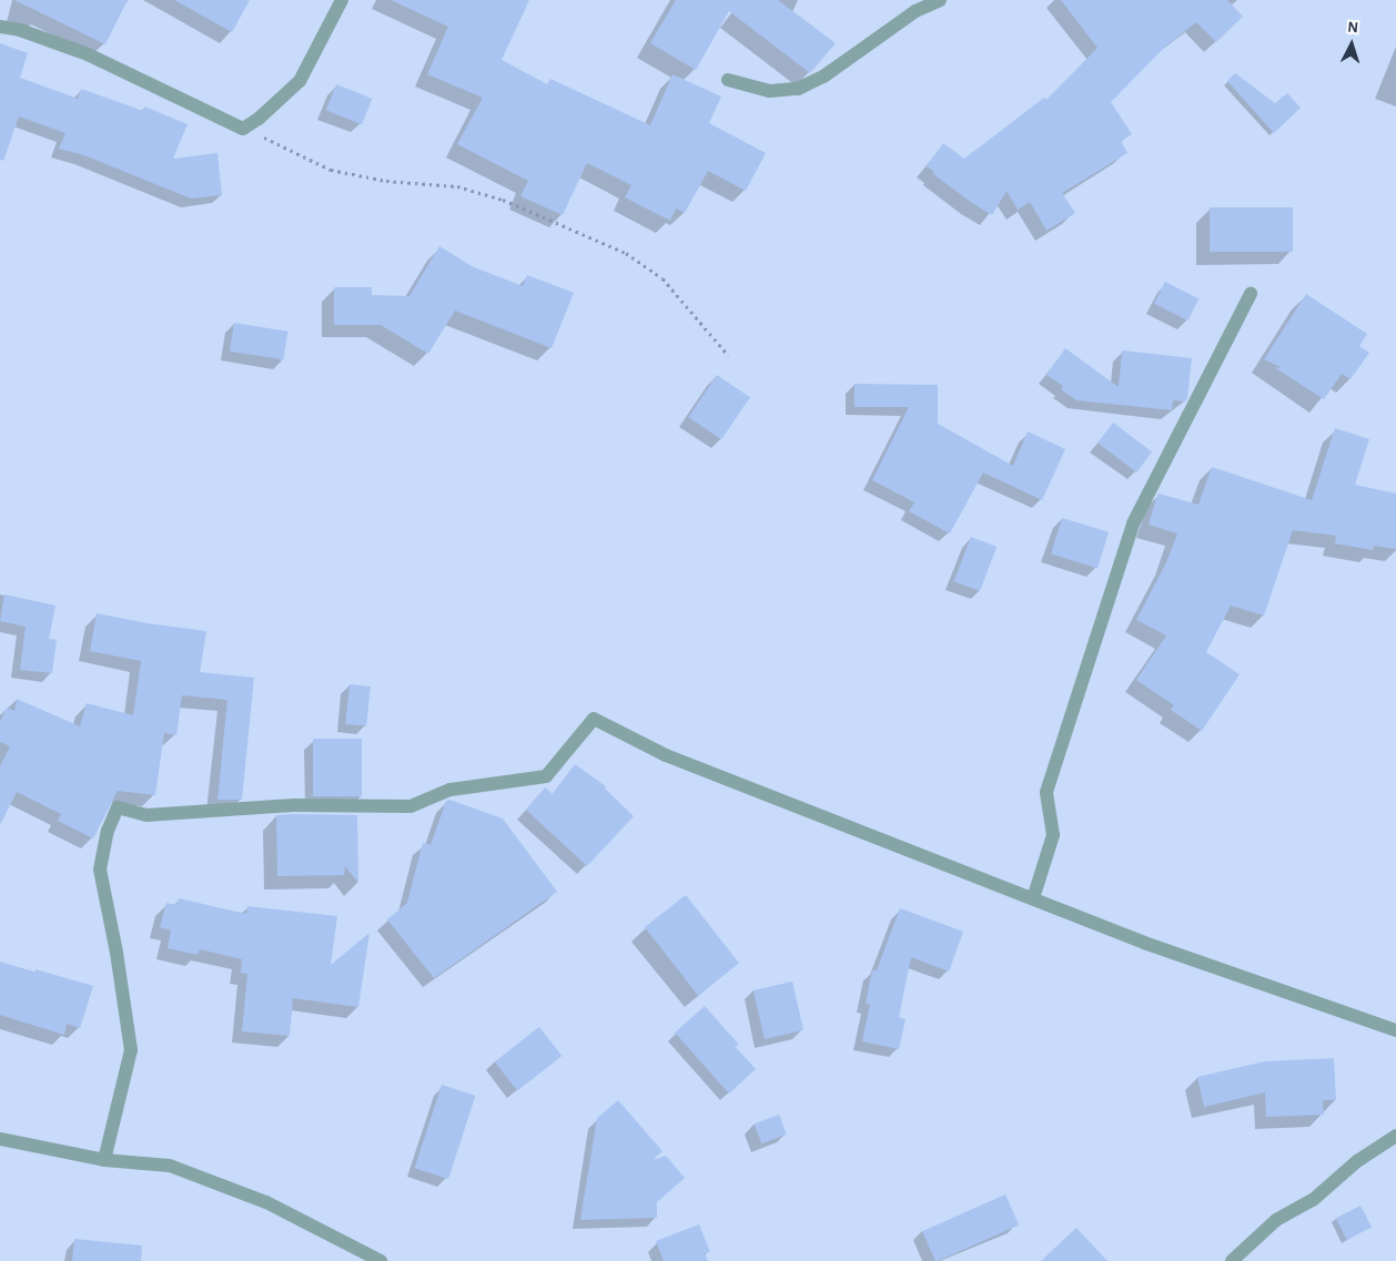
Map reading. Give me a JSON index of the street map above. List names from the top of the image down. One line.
{"north":"top"}
